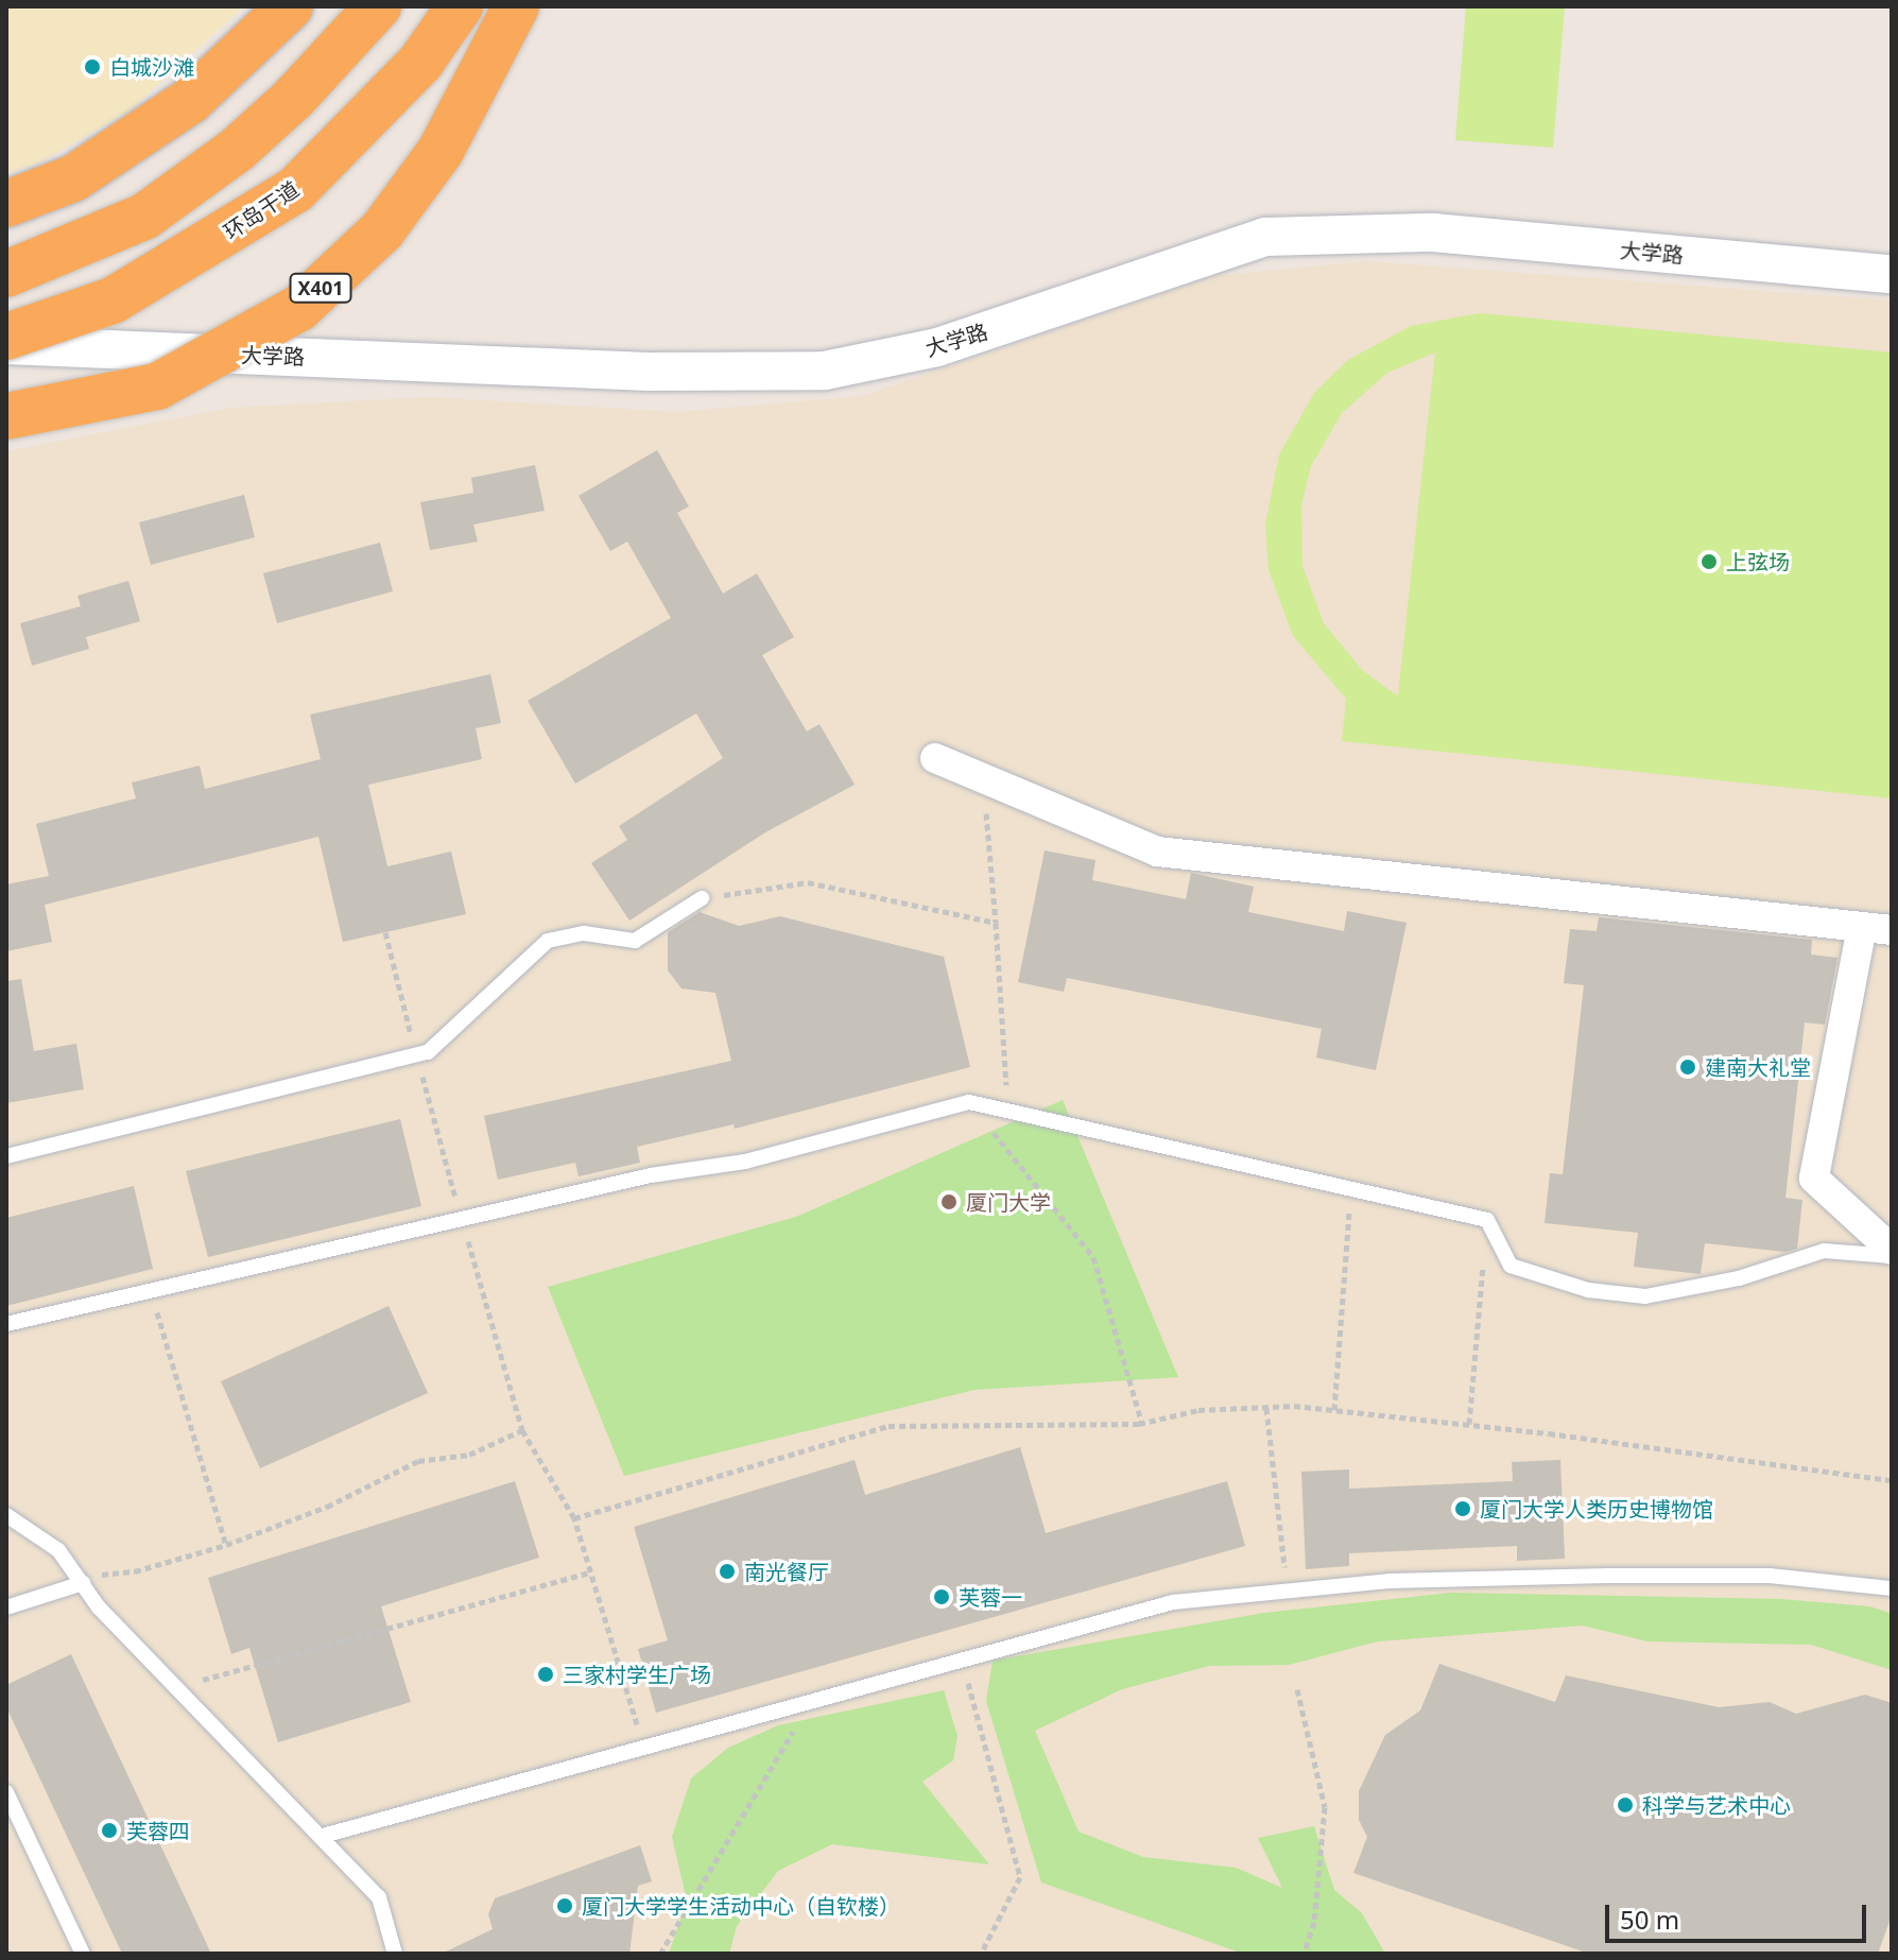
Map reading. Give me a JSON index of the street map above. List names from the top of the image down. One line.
{"streets":{"highway":["环岛干道","X401"],"street":["大学路"]},"places":["白城沙滩","上弦场","建南大礼堂","厦门大学","厦门大学人类历史博物馆","南光餐厅","芙蓉一","三家村学生广场","科学与艺术中心","芙蓉四","厦门大学学生活动中心（自钦楼）"],"scale_bar":"50 m"}
